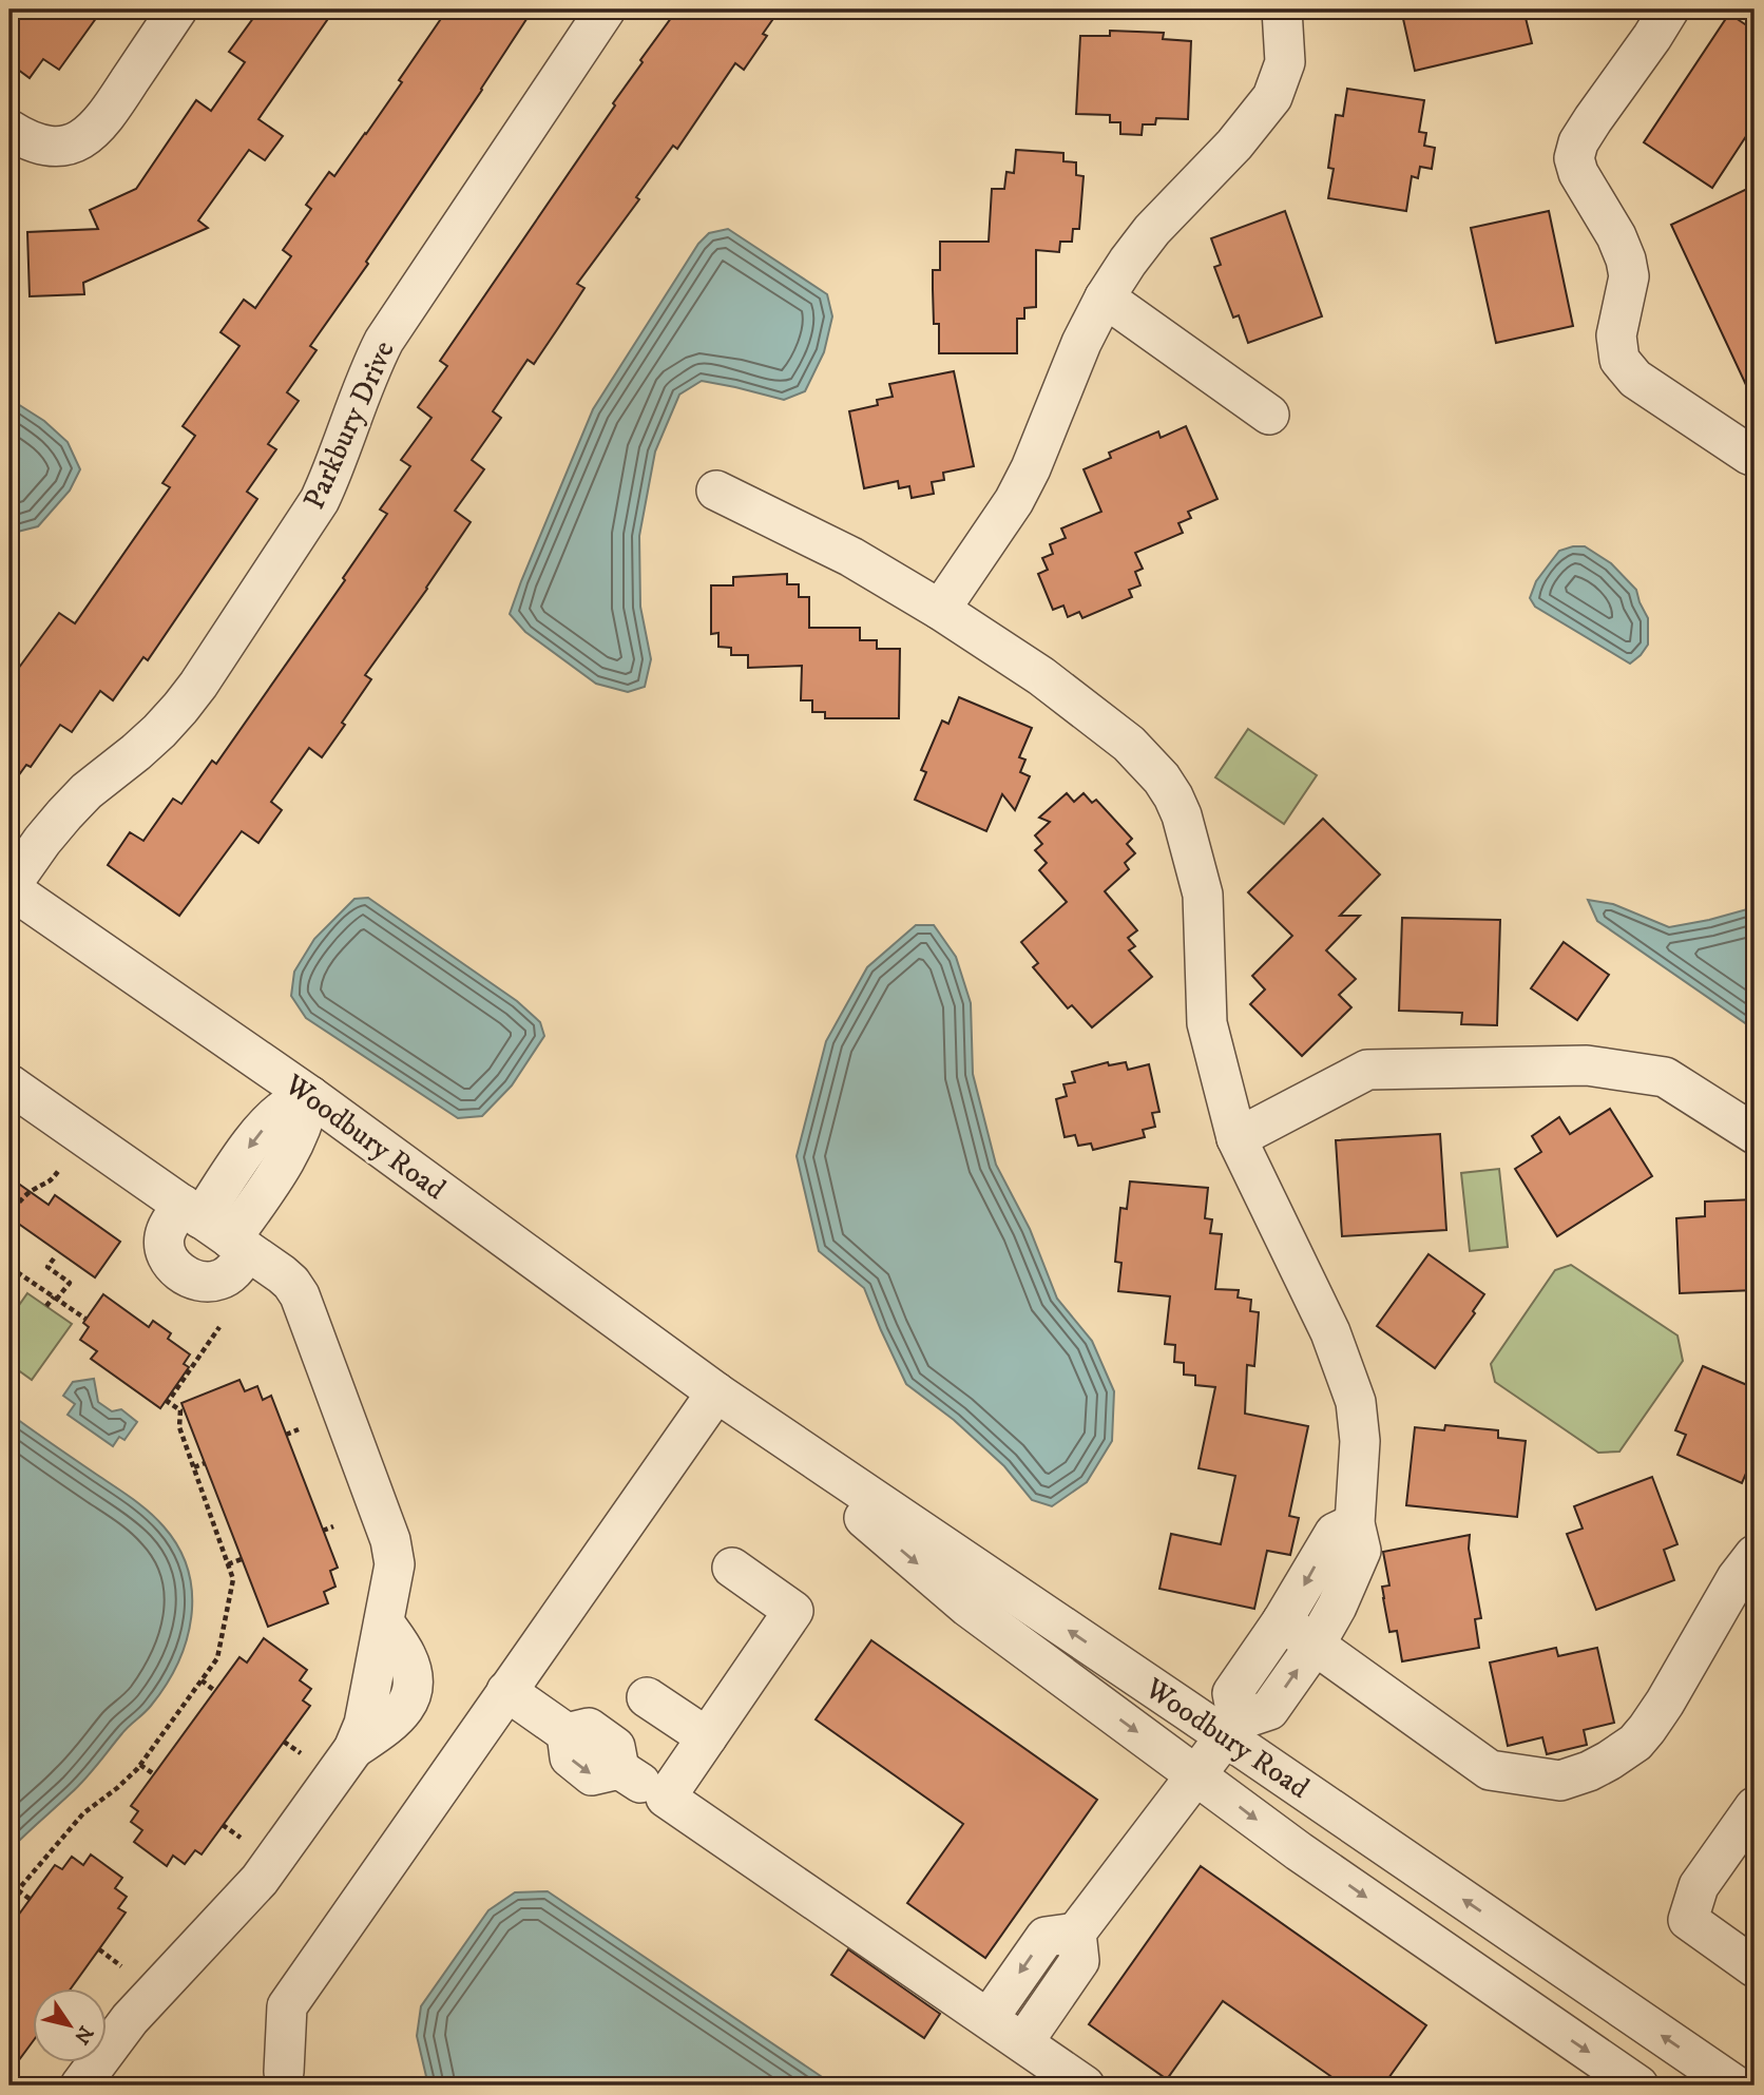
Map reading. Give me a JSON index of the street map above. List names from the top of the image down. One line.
{"streets":{"street":["Parkbury Drive","Woodbury Road"]},"crossings":[["Parkbury Drive","Woodbury Road"]],"north":"bottom right"}
